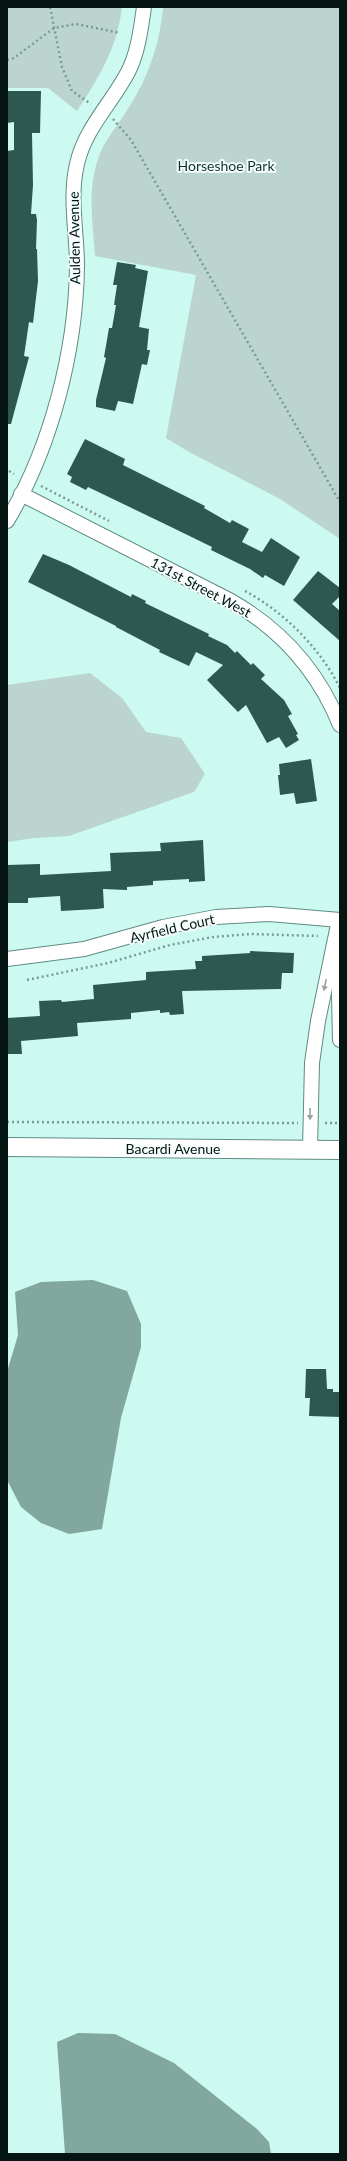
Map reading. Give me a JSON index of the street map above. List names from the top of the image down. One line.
{"streets":{"street":["Aulden Avenue","131st Street West","Ayrfield Court","Bacardi Avenue"]},"crossings":[["Aulden Avenue","131st Street West"]],"parks":["Horseshoe Park"]}
